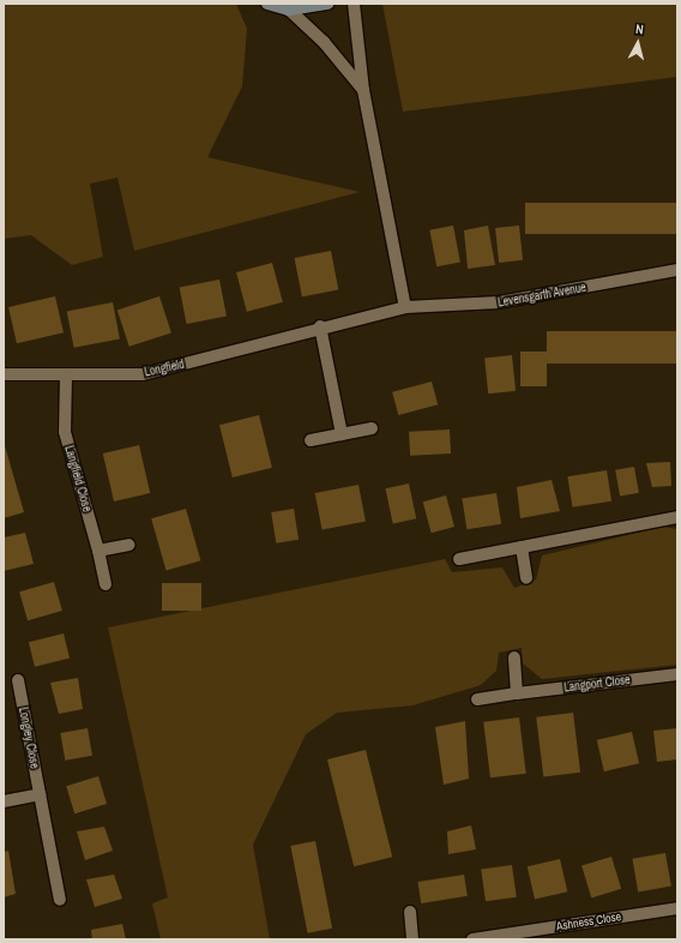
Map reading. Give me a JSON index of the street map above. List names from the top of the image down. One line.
{"streets":{"street":["Levensgarth Avenue","Longfield","Langfield Close","Langport Close","Longley Close","Ashness Close"]},"crossings":[["Levensgarth Avenue","Longfield"],["Longfield","Langfield Close"]],"north":"top"}
